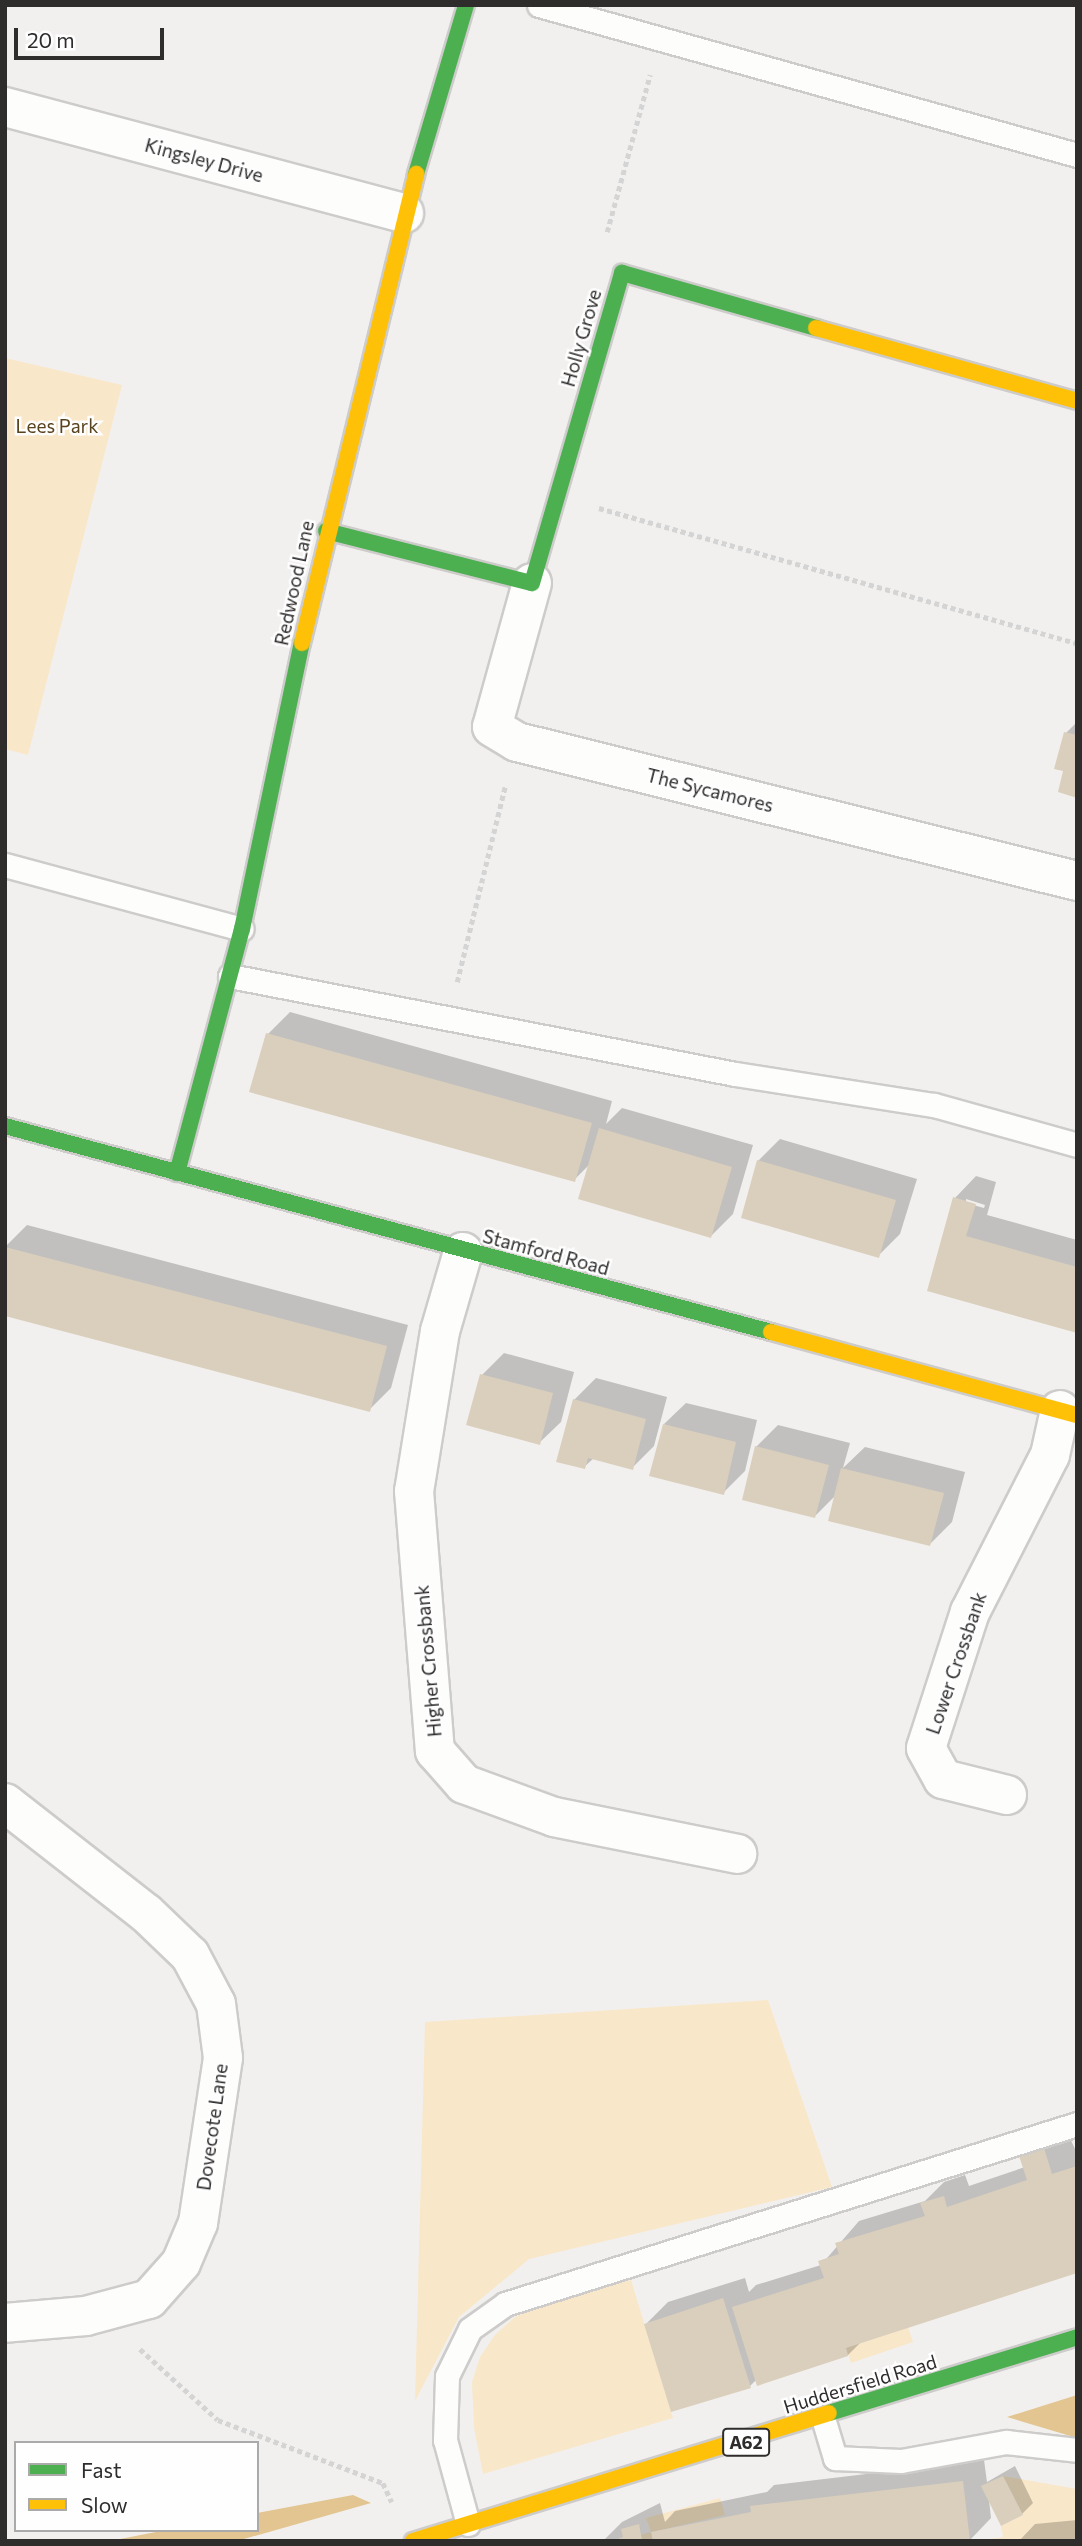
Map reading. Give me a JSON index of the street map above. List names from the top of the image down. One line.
{"streets":{"street":["Kingsley Drive","Holly Grove","Redwood Lane","The Sycamores","Stamford Road","Higher Crossbank","Lower Crossbank","Dovecote Lane","Huddersfield Road","A62"]},"crossings":[["Kingsley Drive","Redwood Lane"],["Holly Grove","The Sycamores"],["Redwood Lane","Stamford Road"],["Stamford Road","Higher Crossbank"],["Stamford Road","Lower Crossbank"]],"parks":["Lees Park"],"legend":["Fast","Slow"],"scale_bar":"20 m"}
